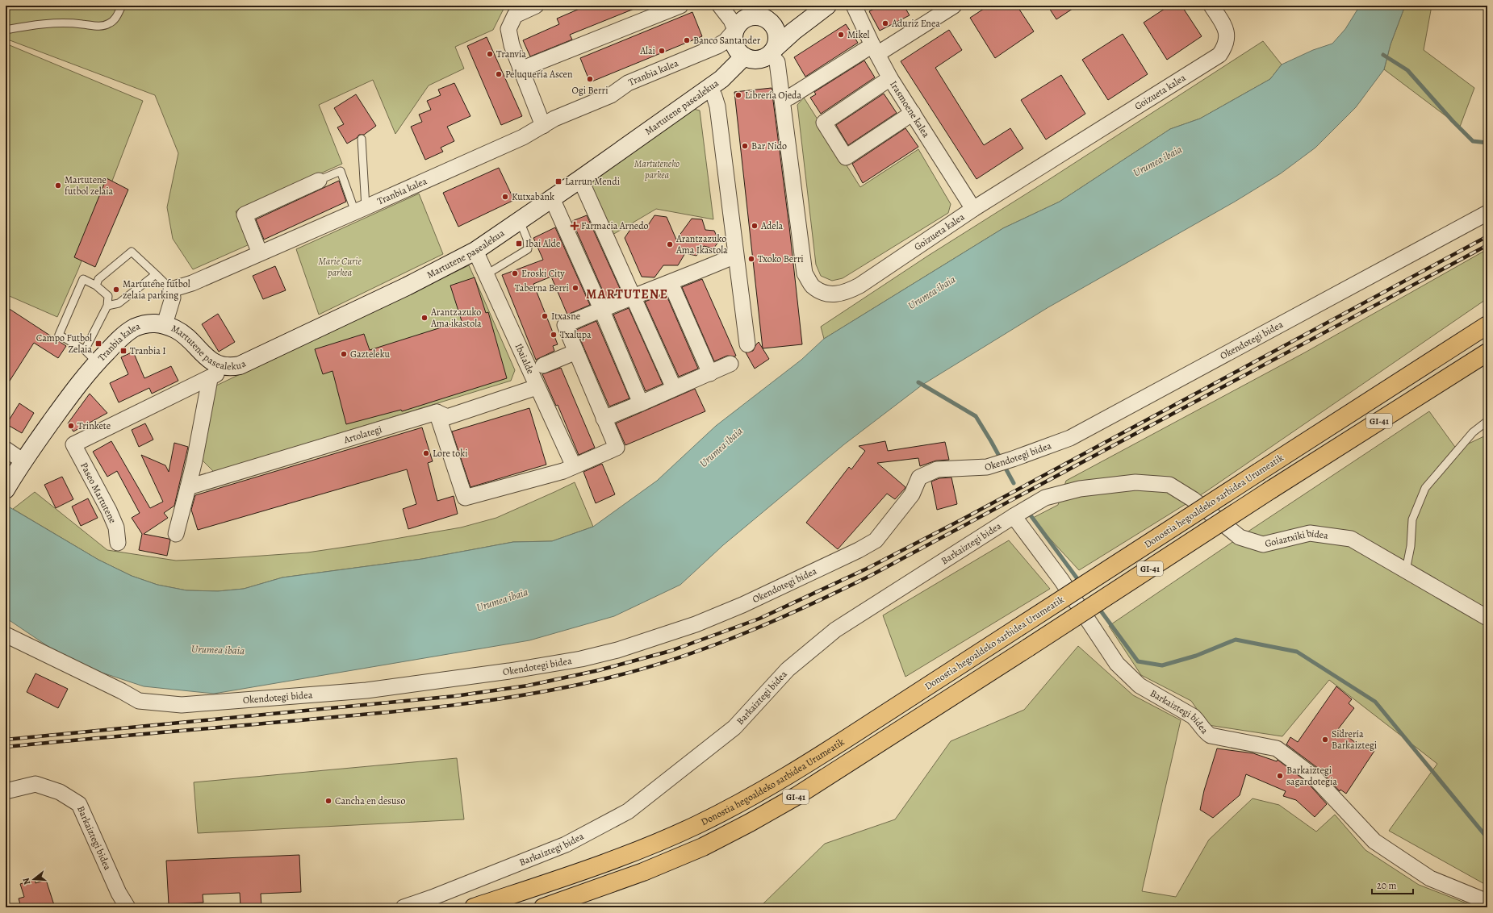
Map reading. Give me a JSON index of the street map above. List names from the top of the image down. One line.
{"streets":{"highway":["GI-41","Donostia hegoaldeko sarbidea Urumeatik"],"main road":["Tranbia kalea","Martutene pasealekua"],"street":["Goizueta kalea","Irasmoene kalea","Okendotegi bidea","Ibaialde","Artolategi","Paseo Martutene","Goiaztxiki bidea","Barkaiztegi bidea"]},"crossings":[["Tranbia kalea","Goizueta kalea"],["Tranbia kalea","Martutene pasealekua"],["Goizueta kalea","Martutene pasealekua"],["Goizueta kalea","Irasmoene kalea"],["Martutene pasealekua","Ibaialde"],["Ibaialde","Artolategi"],["Goiaztxiki bidea","Barkaiztegi bidea"]],"districts":["MARTUTENE"],"water":["Urumea ibaia"],"parks":["Martuteneko parkea","Marie Curie parkea"],"places":{"other":["Aduriz Enea","Mikel","Banco Santander","Alai","Tranvía","Peluquería Ascen","Ogi Berri","Librería Ojeda","Bar Nido","Martutene futbol zelaia","Kutxabank","Adela","Arantzazuko Ama Ikastola","Txoko Berri","Eroski City","Taberna Berri","Martutene futbol zelaia parking","Itxasne","Arantzazuko Ama ikastola","Txalupa","Gazteleku","Trinkete","Lore toki","Sidrería Barkaiztegi","Barkaiztegi sagardotegia","Cancha en desuso"],"transit":["Larrun Mendi","Ibai Alde","Campo Futbol Zelaia","Tranbia I"],"health":["Farmacia Arnedo"]},"scale_bar":"20 m","north":"left"}
